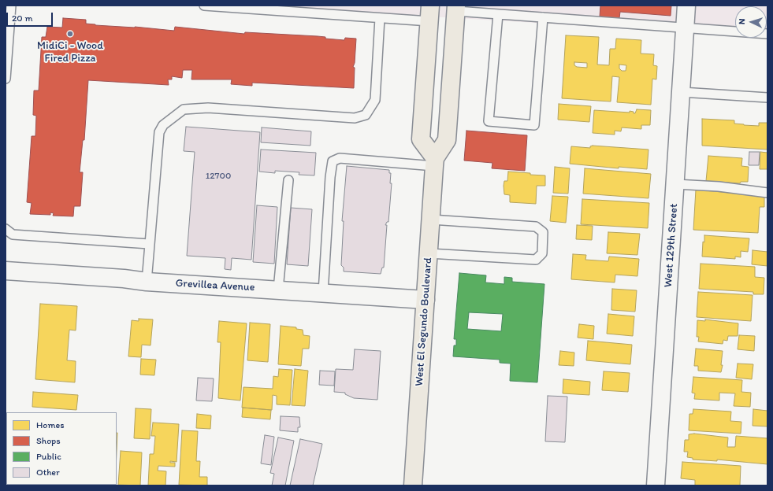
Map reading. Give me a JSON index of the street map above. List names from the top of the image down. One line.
{"streets":{"main road":["West El Segundo Boulevard"],"street":["West 129th Street","Grevillea Avenue"]},"crossings":[["Grevillea Avenue","West El Segundo Boulevard"]],"places":["MidiCi - Wood Fired Pizza"],"house_numbers":["12700"],"legend":["Homes","Shops","Public","Other"],"scale_bar":"20 m","north":"left"}
